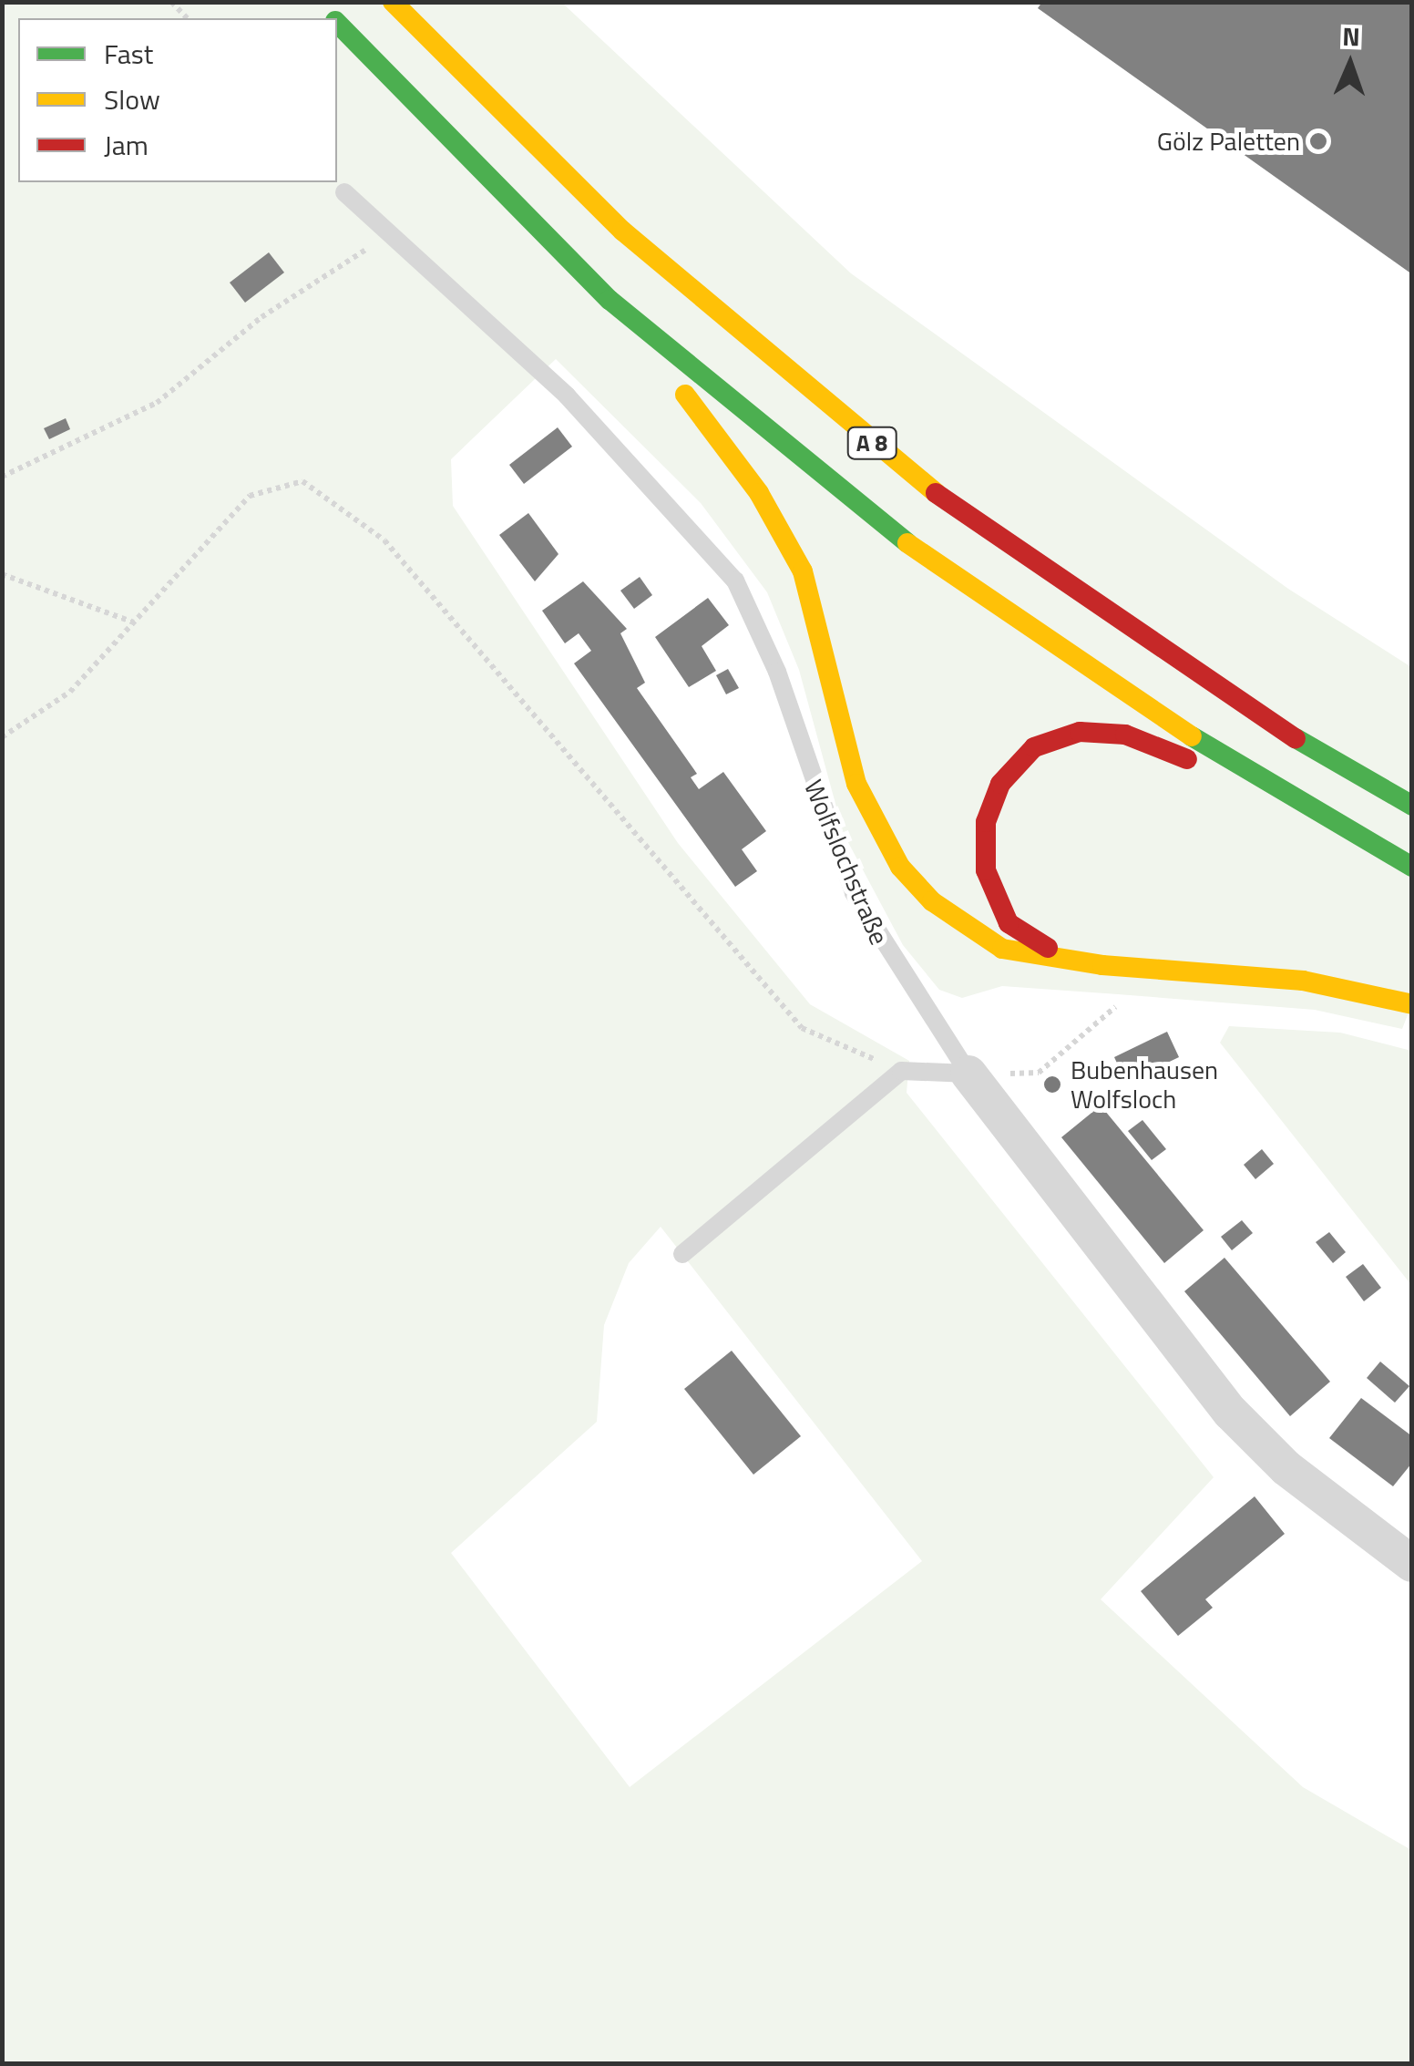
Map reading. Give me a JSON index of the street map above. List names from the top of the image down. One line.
{"streets":{"main road":["A 8"],"street":["Wolfslochstraße"]},"places":["Gölz Paletten","Bubenhausen Wolfsloch"],"legend":["Fast","Slow","Jam"],"north":"top"}
